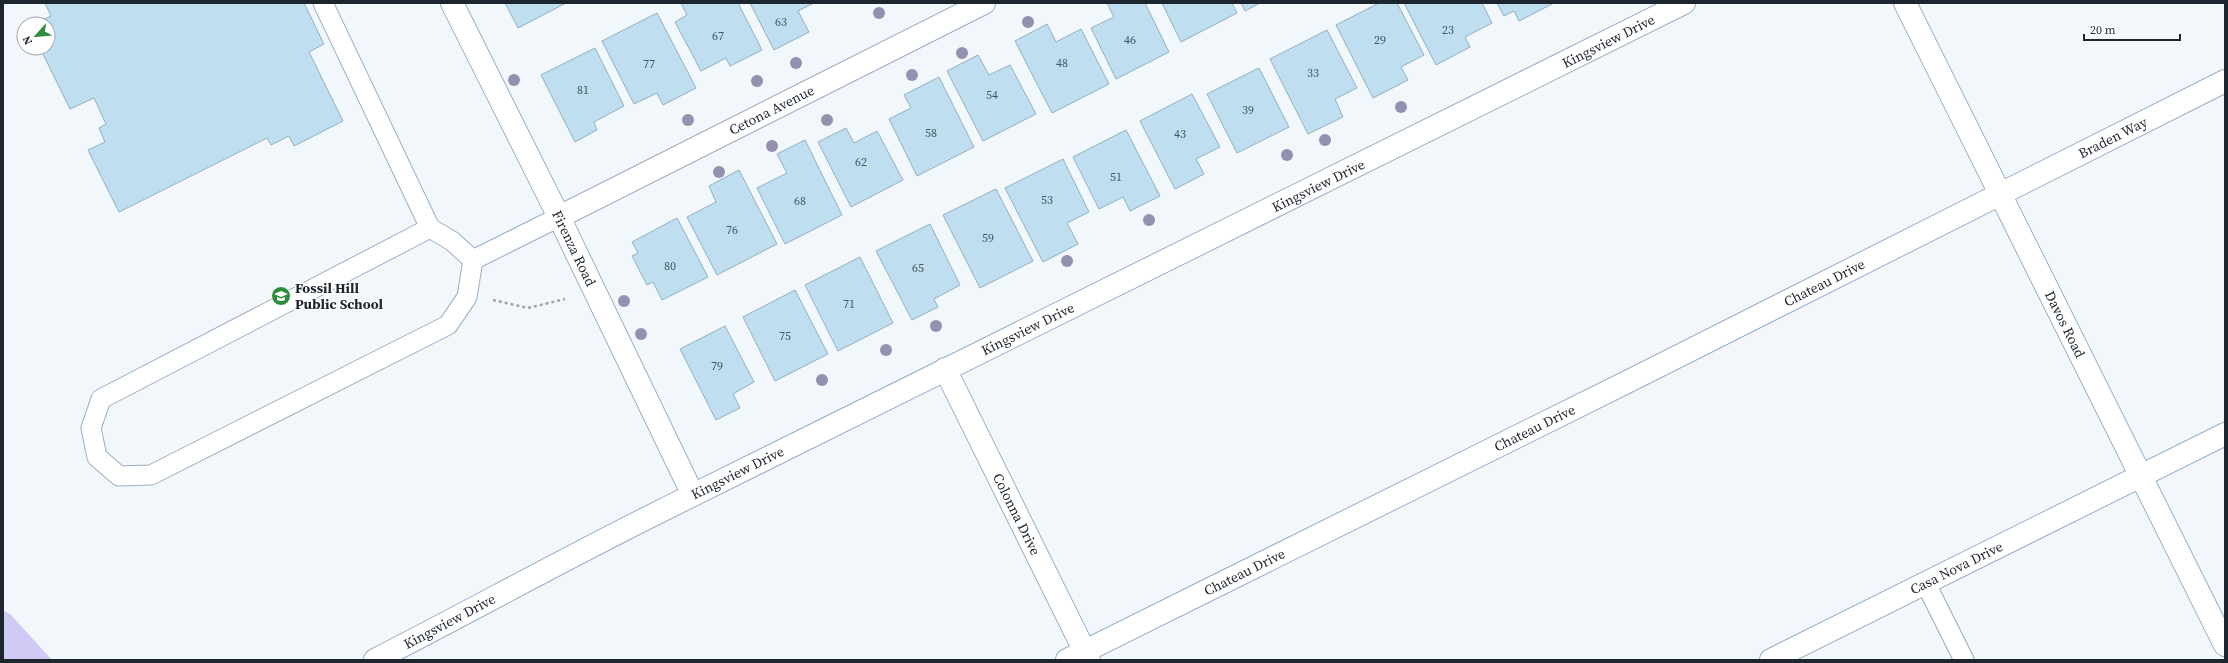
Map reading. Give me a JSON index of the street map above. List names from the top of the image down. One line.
{"streets":{"street":["Kingsview Drive","Cetona Avenue","Braden Way","Firenza Road","Chateau Drive","Davos Road","Colonna Drive","Casa Nova Drive"]},"crossings":[["Kingsview Drive","Firenza Road"],["Kingsview Drive","Colonna Drive"],["Cetona Avenue","Firenza Road"],["Braden Way","Chateau Drive"],["Braden Way","Davos Road"],["Chateau Drive","Davos Road"],["Chateau Drive","Colonna Drive"],["Davos Road","Casa Nova Drive"]],"places":{"school or university":["Fossil Hill Public School"]},"house_numbers":["63","23","67","46","29","48","77","33","81","54","39","58","43","62","51","53","68","76","59","80","65","71","75","79"],"scale_bar":"20 m","north":"bottom left"}
